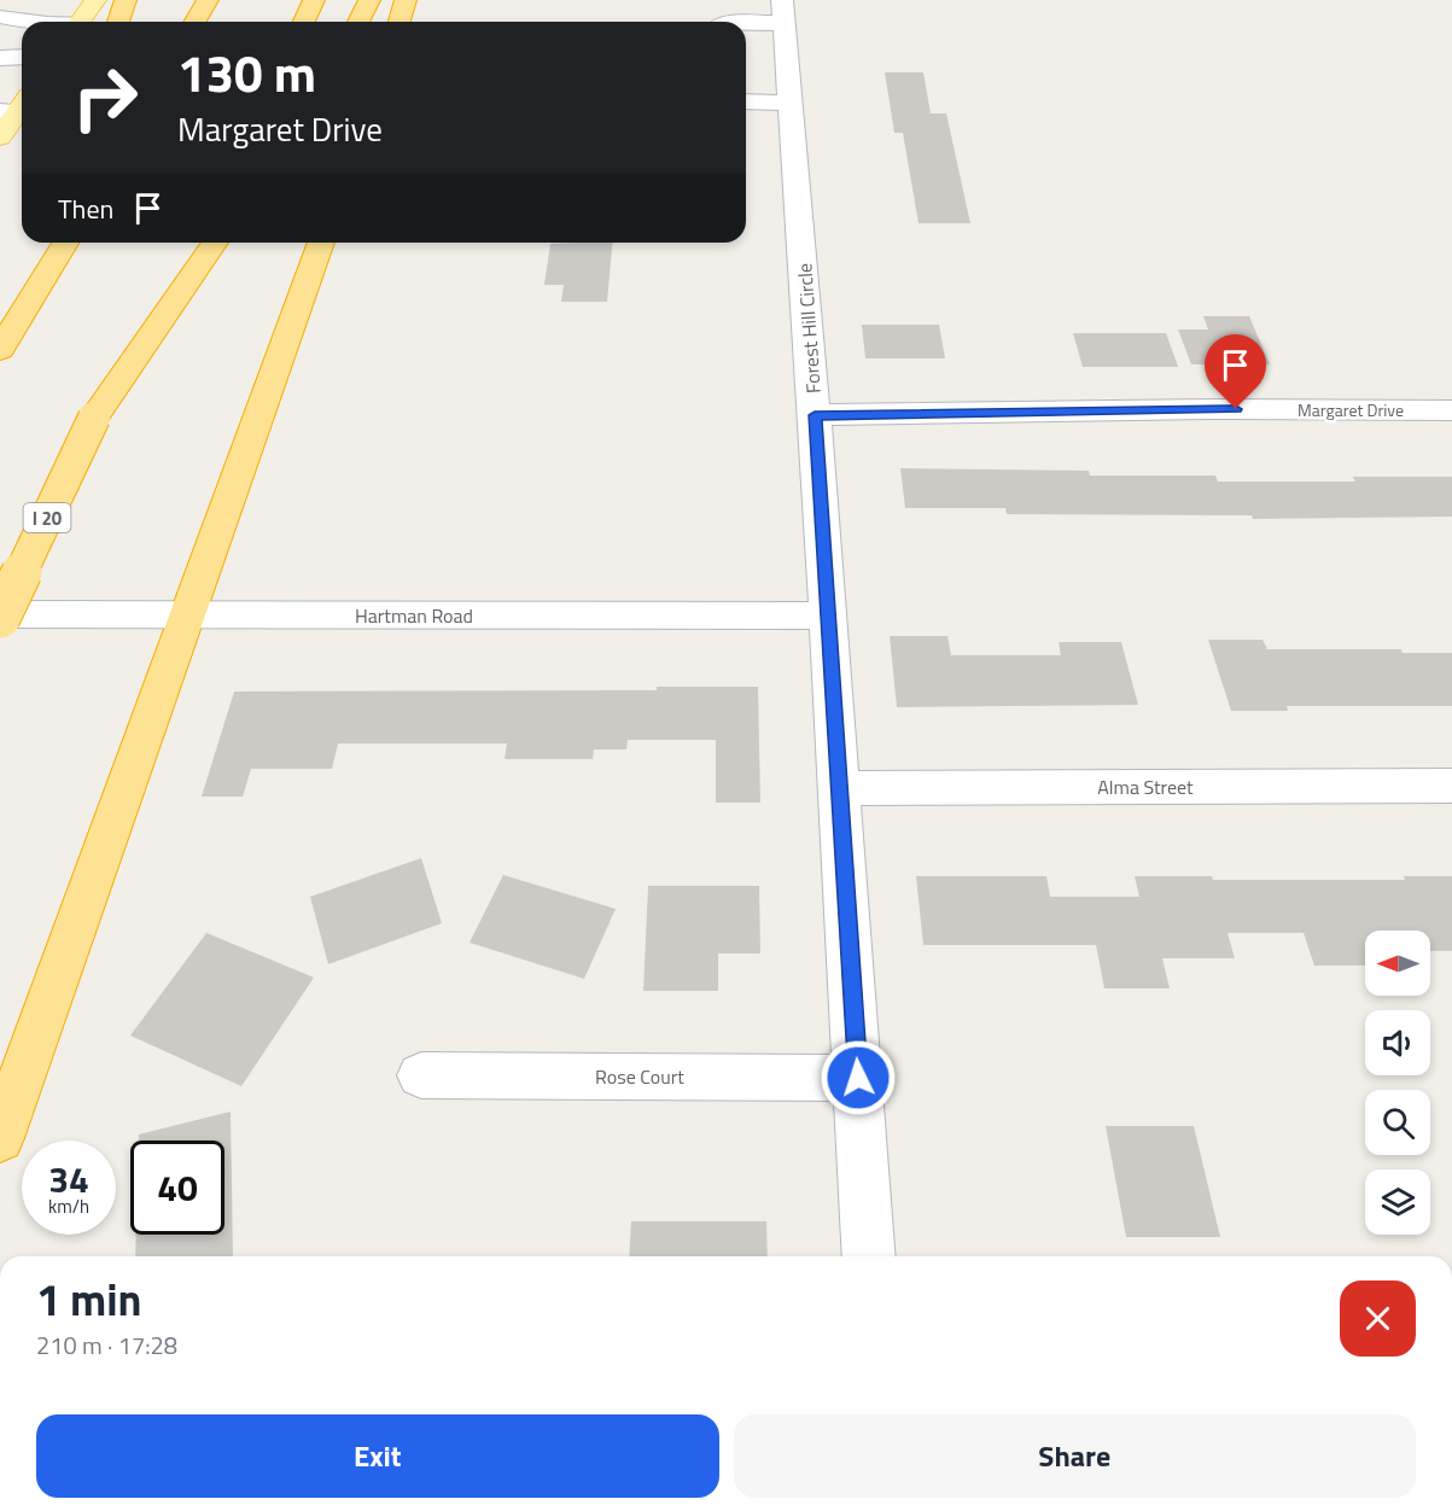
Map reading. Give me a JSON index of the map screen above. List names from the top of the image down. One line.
{"streets":{"highway":["I 20"],"street":["Forest Hill Circle","Margaret Drive","Hartman Road","Alma Street","Rose Court"]},"crossings":[["Forest Hill Circle","Margaret Drive"],["Forest Hill Circle","Hartman Road"],["Forest Hill Circle","Alma Street"],["Forest Hill Circle","Rose Court"],["I 20","Hartman Road"]],"north":"left","page":{"turn":["130 m","Margaret Drive"],"then":"Then","speed":"34 km/h","limit":"40","heading":["1 min","210 m · 17:28"],"buttons":["Exit","Share"]}}
